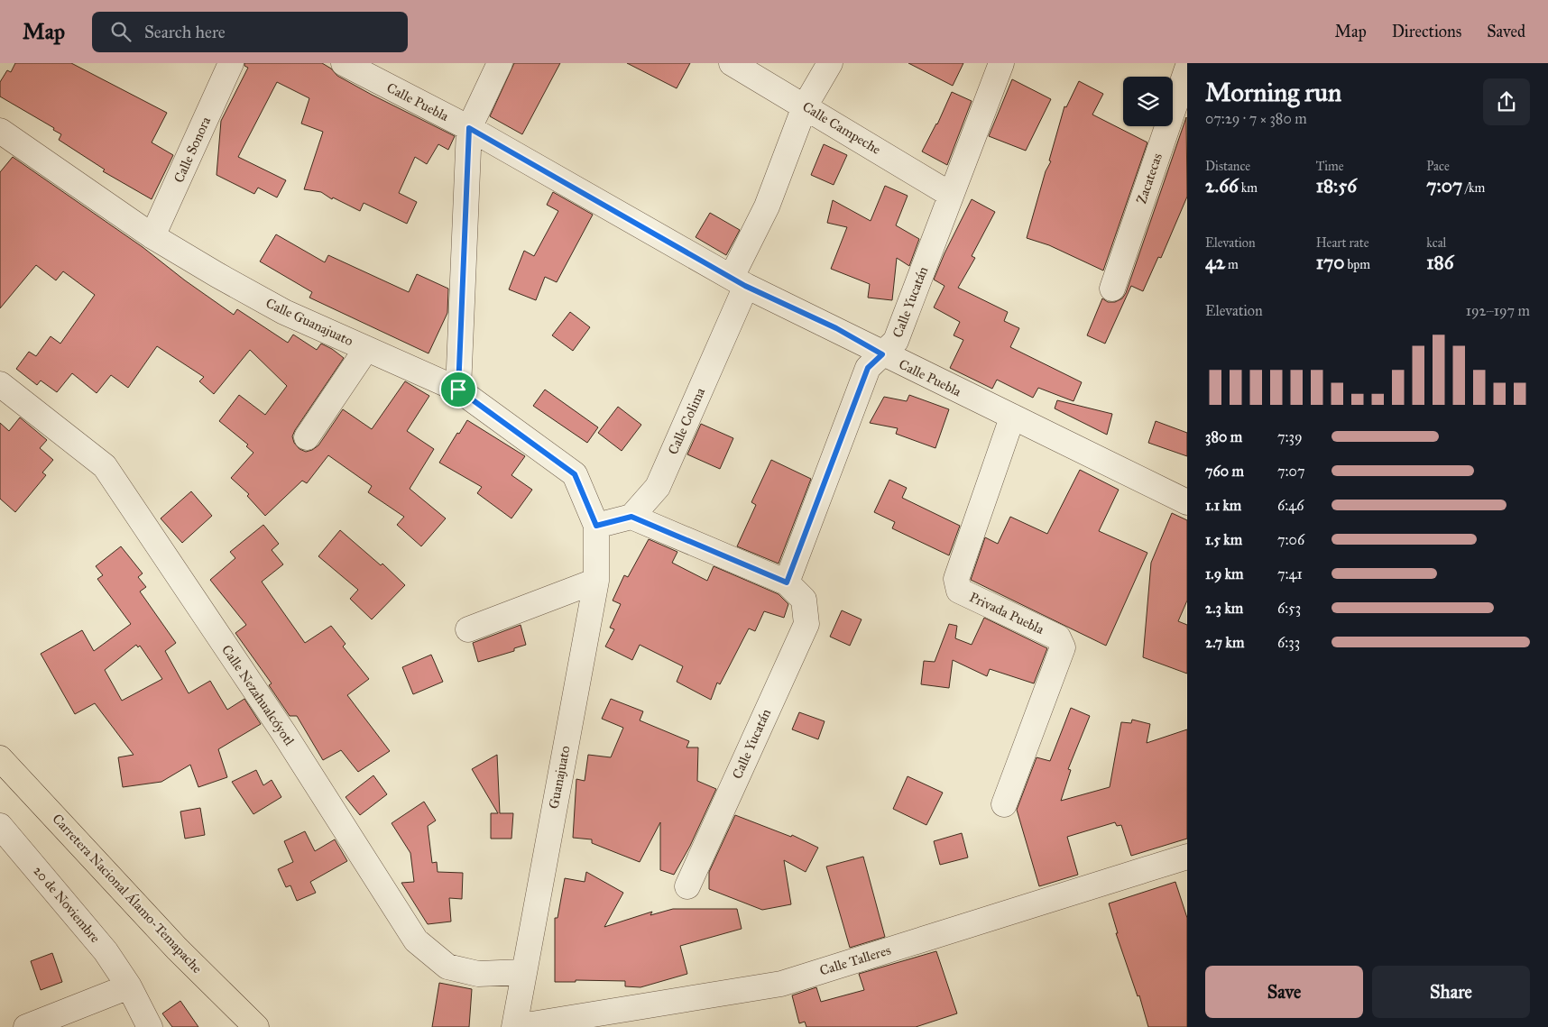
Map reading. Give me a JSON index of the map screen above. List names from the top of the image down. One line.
{"streets":{"main road":["Carretera Nacional Álamo-Temapache"],"street":["Calle Puebla","Calle Campeche","Calle Sonora","Zacatecas","Calle Yucatán","Calle Guanajuato","Calle Colima","Privada Puebla","Calle Nezahualcóyotl","Guanajuato","20 de Noviembre","Calle Talleres"]},"crossings":[["Calle Puebla","Calle Yucatán"],["Calle Puebla","Calle Colima"],["Calle Puebla","Privada Puebla"],["Calle Campeche","Calle Yucatán"],["Calle Campeche","Calle Colima"],["Calle Sonora","Calle Guanajuato"],["Calle Guanajuato","Guanajuato"],["Calle Nezahualcóyotl","Guanajuato"],["Guanajuato","Calle Talleres"]],"page":{"header":"Map","search":"Search here","nav":["Map","Directions","Saved"],"heading":["Morning run","07:29 · 7 × 380 m"],"stats":[["Distance","2.66 km"],["Time","18:56"],["Pace","7:07 /km"],["Elevation","42 m"],["Heart rate","170 bpm"],["kcal","186"]],"chart":["Elevation","192–197 m"],"list":[{"name":"380 m","note":"7:39"},{"name":"760 m","note":"7:07"},{"name":"1.1 km","note":"6:46"},{"name":"1.5 km","note":"7:06"},{"name":"1.9 km","note":"7:41"},{"name":"2.3 km","note":"6:53"},{"name":"2.7 km","note":"6:33"}],"buttons":["Save","Share"]}}
